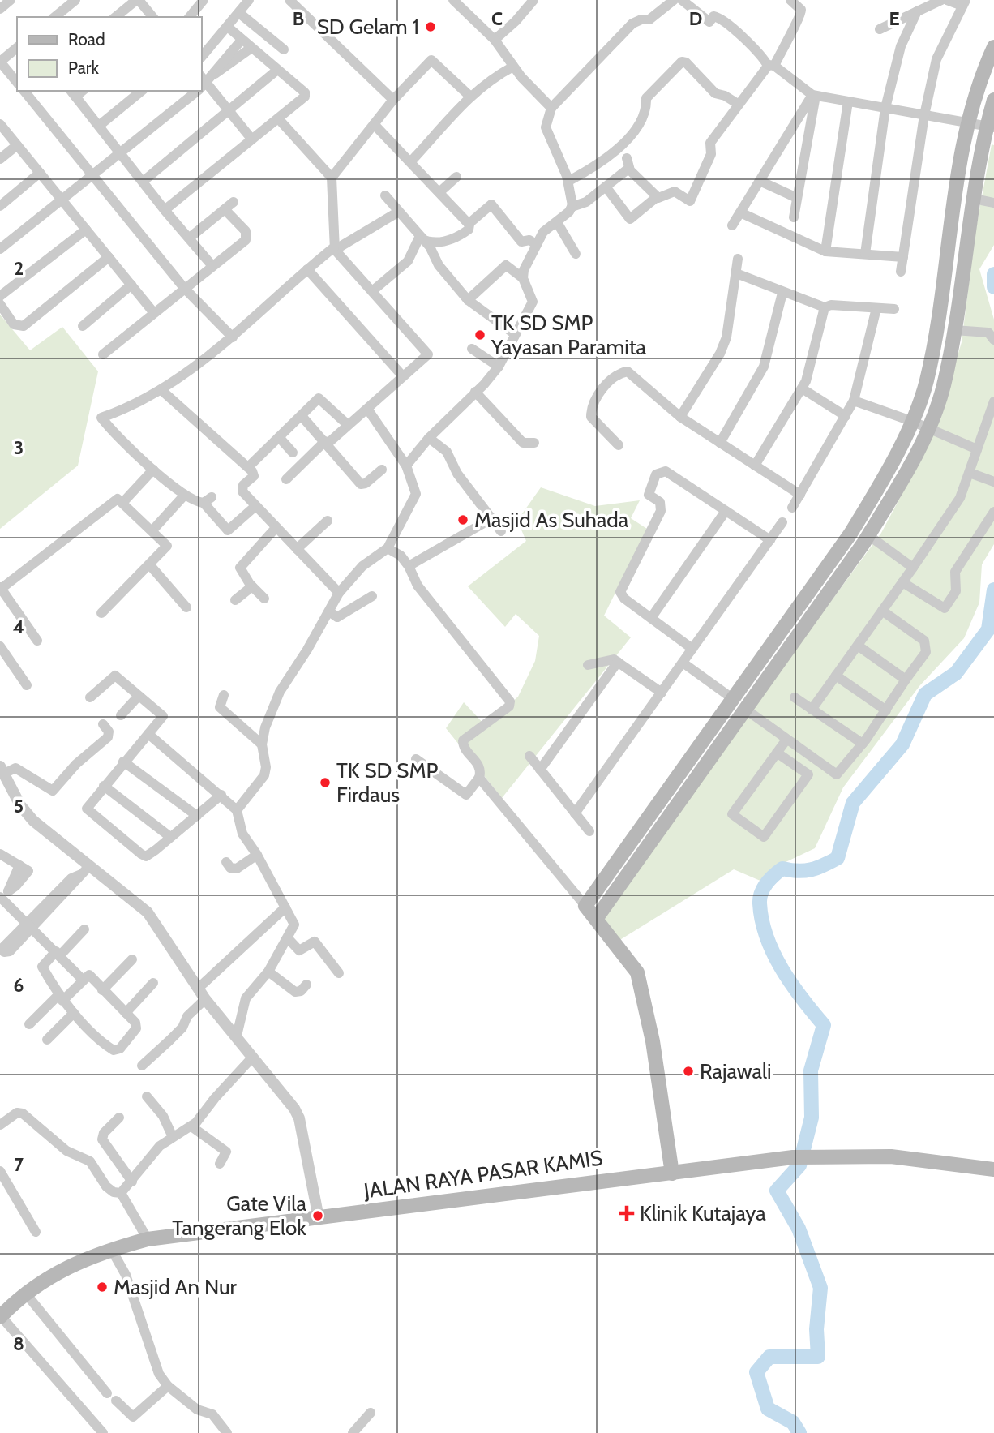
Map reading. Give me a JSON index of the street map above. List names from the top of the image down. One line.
{"streets":{"main road":["JALAN RAYA PASAR KAMIS"]},"places":{"other":["SD Gelam 1","TK SD SMP Yayasan Paramita","Masjid As Suhada","TK SD SMP Firdaus","Rajawali","Gate Vila Tangerang Elok","Masjid An Nur"],"health":["Klinik Kutajaya"]},"legend":["Road","Park"],"grid":{"columns":["B","C","D","E"],"rows":["2","3","4","5","6","7","8"]}}
